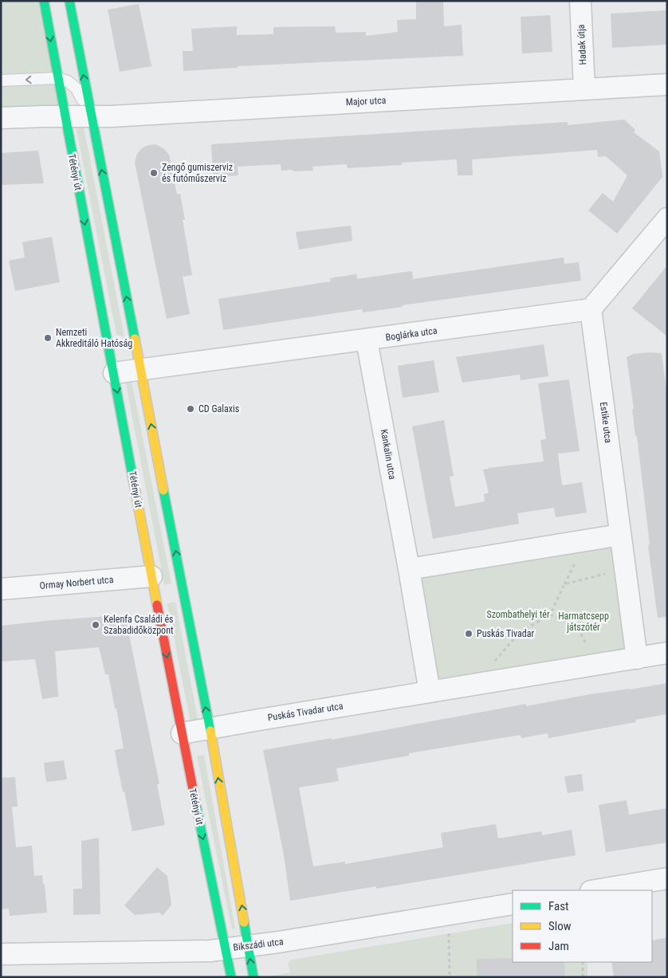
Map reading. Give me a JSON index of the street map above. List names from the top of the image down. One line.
{"streets":{"street":["Hadak útja","Major utca","Tétényi út","Boglárka utca","Estike utca","Kankalin utca","Ormay Norbert utca","Puskás Tivadar utca","Bikszádi utca"]},"crossings":[["Hadak útja","Major utca"],["Major utca","Tétényi út"],["Tétényi út","Boglárka utca"],["Tétényi út","Ormay Norbert utca"],["Tétényi út","Puskás Tivadar utca"],["Tétényi út","Bikszádi utca"],["Boglárka utca","Estike utca"],["Boglárka utca","Kankalin utca"]],"parks":["Szombathelyi tér","Harmatcsepp játszótér"],"places":["Zengő gumiszerviz és futóműszerviz","Nemzeti Akkreditáló Hatóság","CD Galaxis","Kelenfa Családi és Szabadidőközpont","Puskás Tivadar"],"legend":["Fast","Slow","Jam"]}
